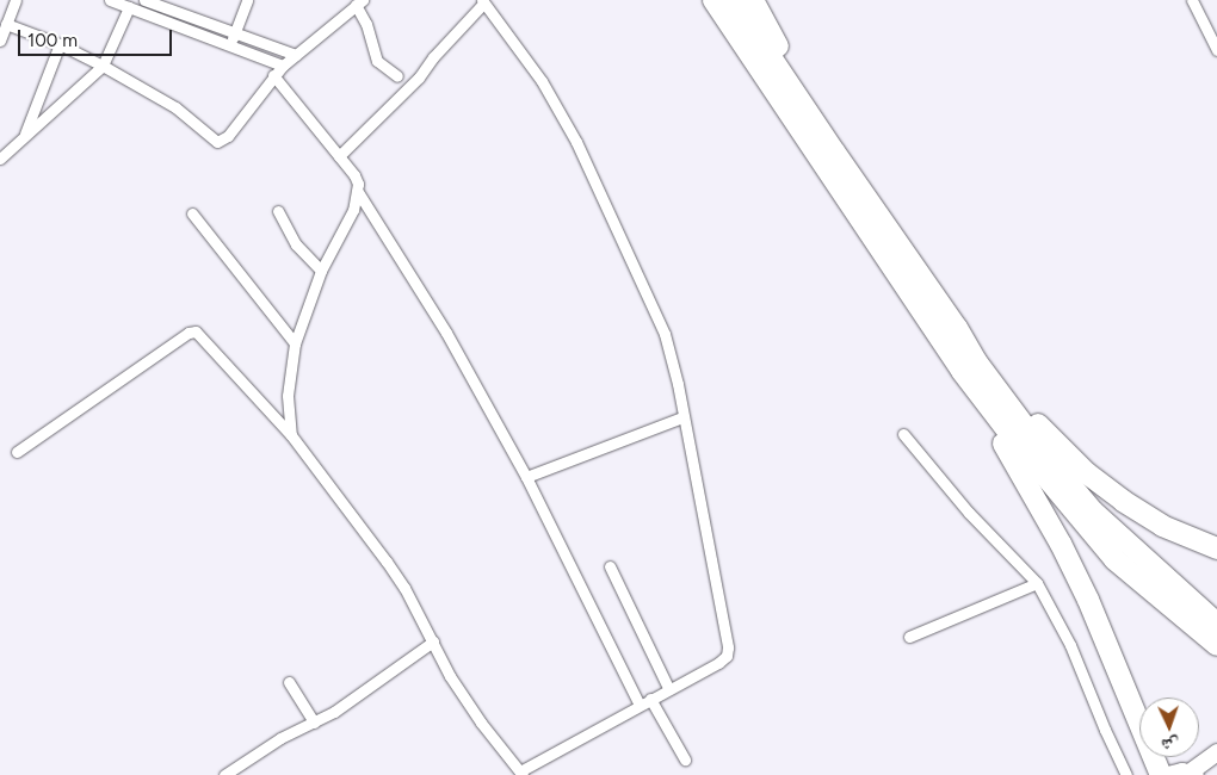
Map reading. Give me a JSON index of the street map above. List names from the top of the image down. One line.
{"scale_bar":"100 m","north":"bottom"}
